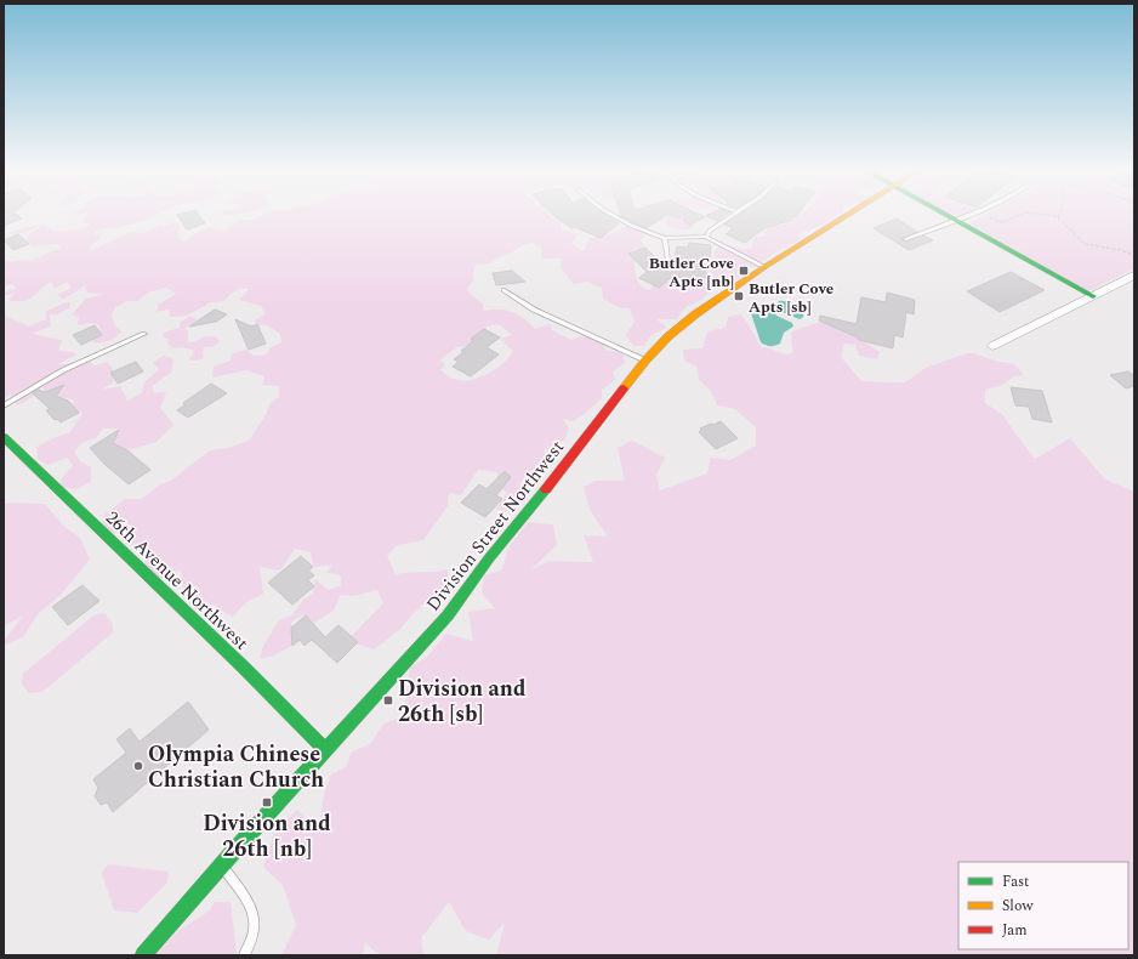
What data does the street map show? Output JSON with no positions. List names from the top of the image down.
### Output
{
  "streets": {
    "street": ["Division Street Northwest", "26th Avenue Northwest"]
  },
  "crossings": [
    ["Division Street Northwest", "26th Avenue Northwest"]
  ],
  "places": {
    "transit": [
      "Butler Cove Apts [nb]",
      "Butler Cove Apts [sb]",
      "Division and 26th [sb]",
      "Division and 26th [nb]"
    ],
    "other": ["Olympia Chinese Christian Church"]
  },
  "legend": ["Fast", "Slow", "Jam"]
}
